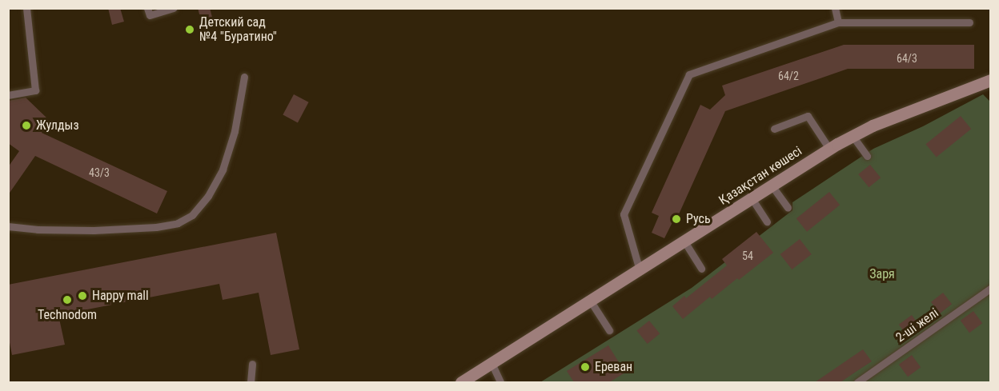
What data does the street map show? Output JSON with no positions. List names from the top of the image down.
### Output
{
  "streets": {
    "street": ["Қазақстан көшесі"],
    "lane": ["2-ші желі"]
  },
  "parks": ["Заря"],
  "places": [
    "Детский сад №4 \"Буратино\"",
    "Жулдыз",
    "Русь",
    "Happy mall",
    "Technodom",
    "Ереван"
  ],
  "house_numbers": [
    "64/3",
    "64/2",
    "43/3",
    "54"
  ]
}
